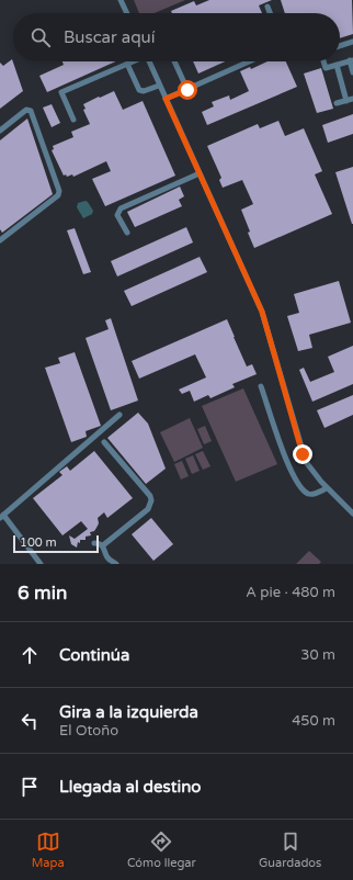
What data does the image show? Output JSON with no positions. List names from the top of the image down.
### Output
{
  "scale_bar": "100 m",
  "page": {
    "search": "Buscar aquí",
    "scale": "100 m",
    "heading": ["6 min", "A pie · 480 m"],
    "list": [
      ["Continúa", "30 m"],
      ["Gira a la izquierda", "El Otoño", "450 m"],
      "Llegada al destino"
    ],
    "nav": ["Mapa", "Cómo llegar", "Guardados"]
  }
}
